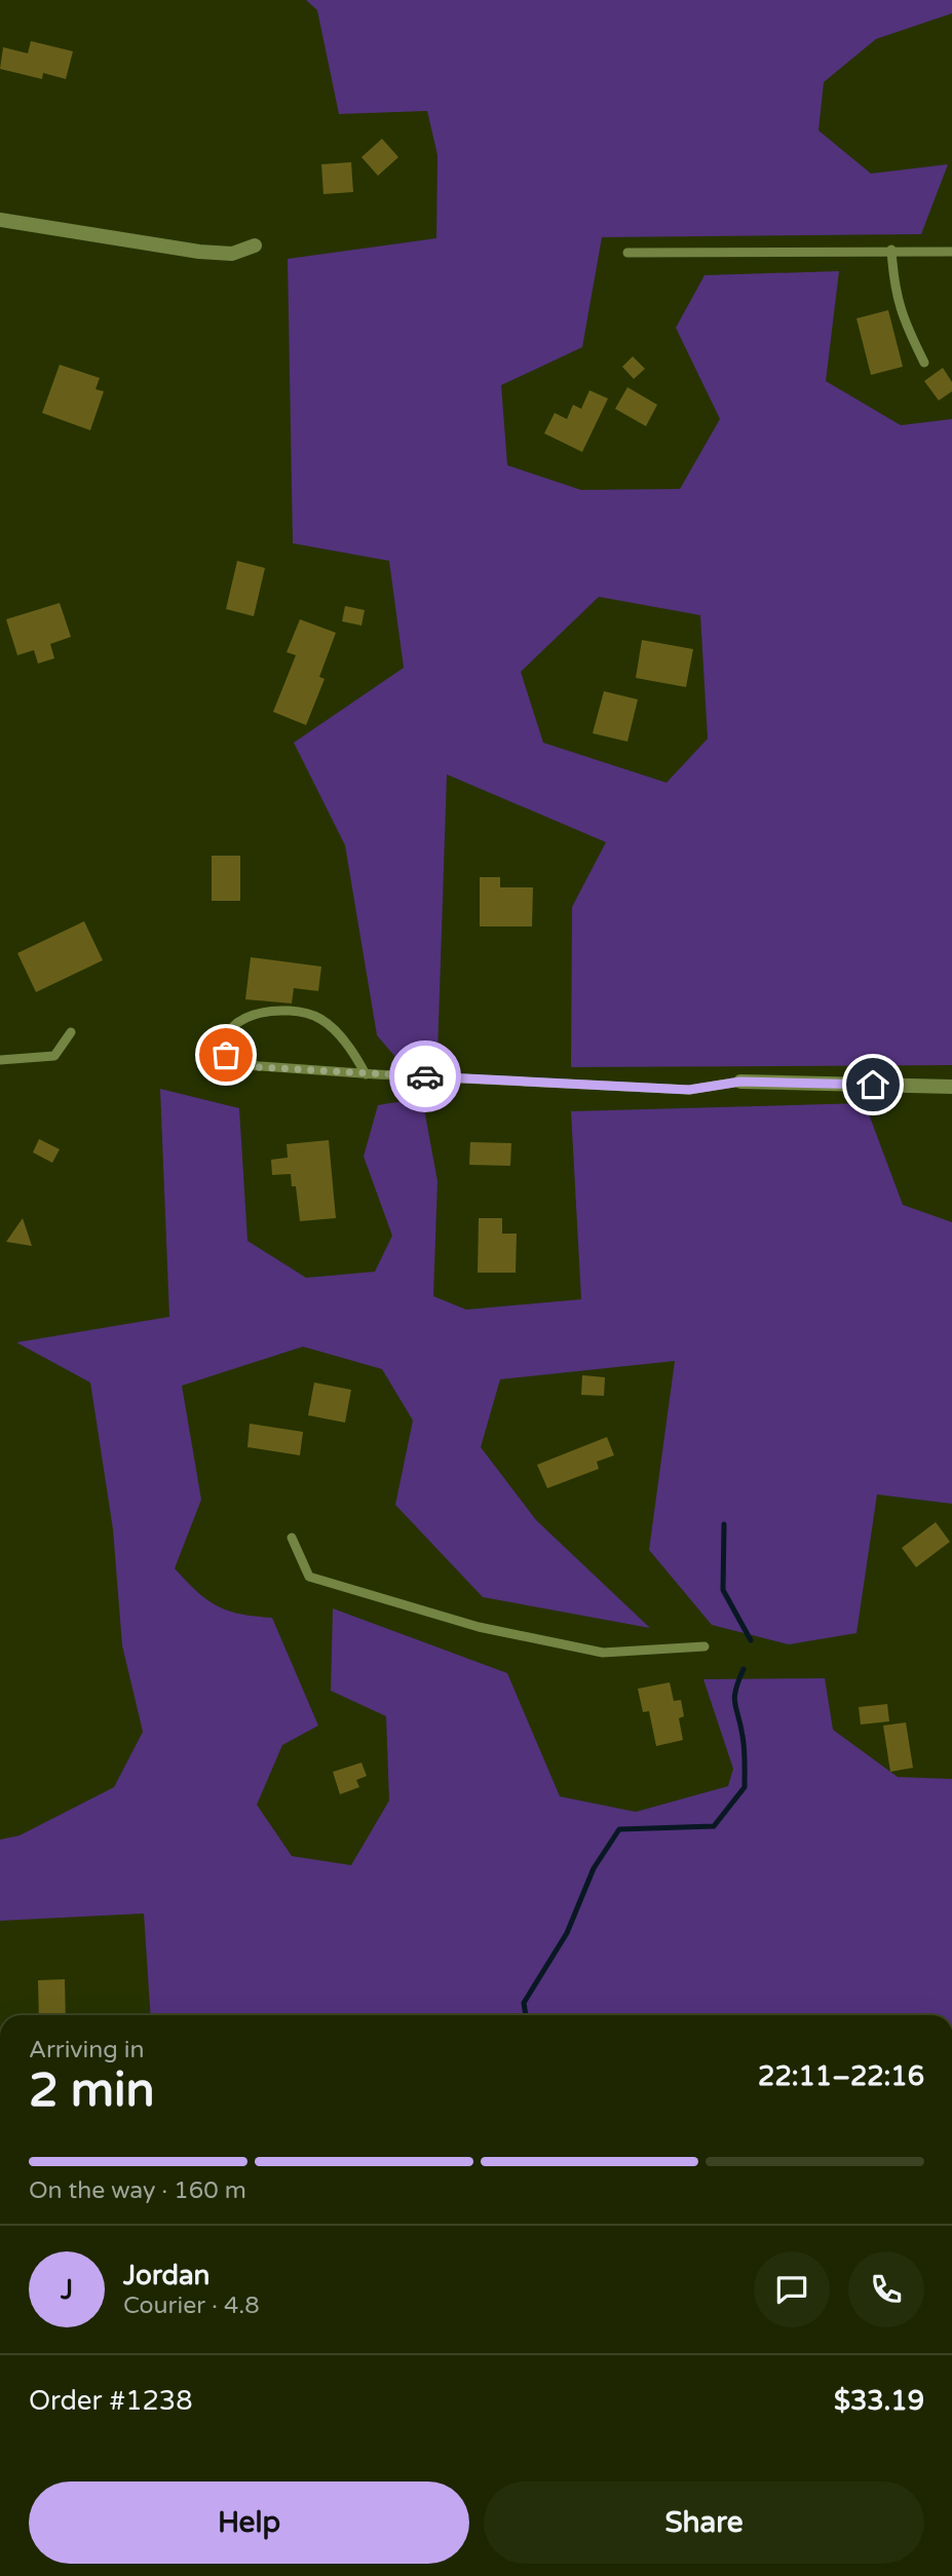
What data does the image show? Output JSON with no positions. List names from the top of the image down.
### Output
{
  "page": {
    "heading": ["2 min", "Arriving in", "22:11–22:16"],
    "panel": [
      "Jordan",
      "Courier · 4.8",
      "Order #1238",
      "$33.19"
    ],
    "bar": "On the way · 160 m",
    "round": "J",
    "buttons": ["Help", "Share"]
  }
}
